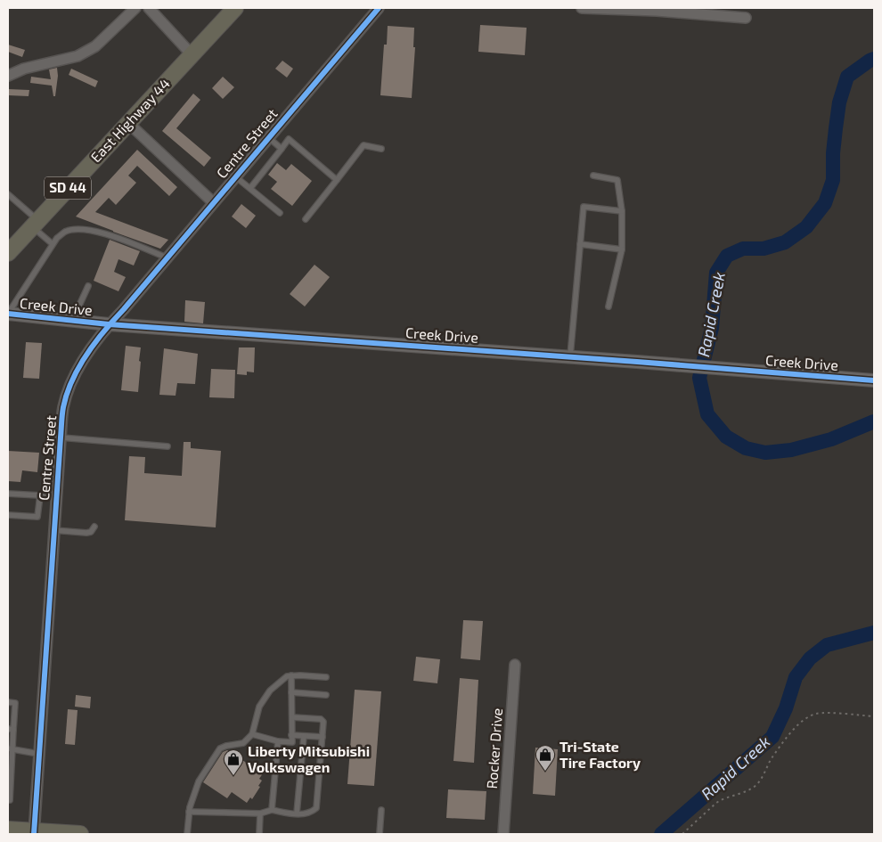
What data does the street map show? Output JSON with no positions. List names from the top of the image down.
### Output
{
  "streets": {
    "main road": ["East Highway 44", "SD 44"],
    "street": ["Centre Street", "Creek Drive", "Rocker Drive"]
  },
  "crossings": [
    ["Centre Street", "Creek Drive"]
  ],
  "water": ["Rapid Creek"],
  "places": {
    "shop": ["Tri-State Tire Factory", "Liberty Mitsubishi Volkswagen"]
  }
}
